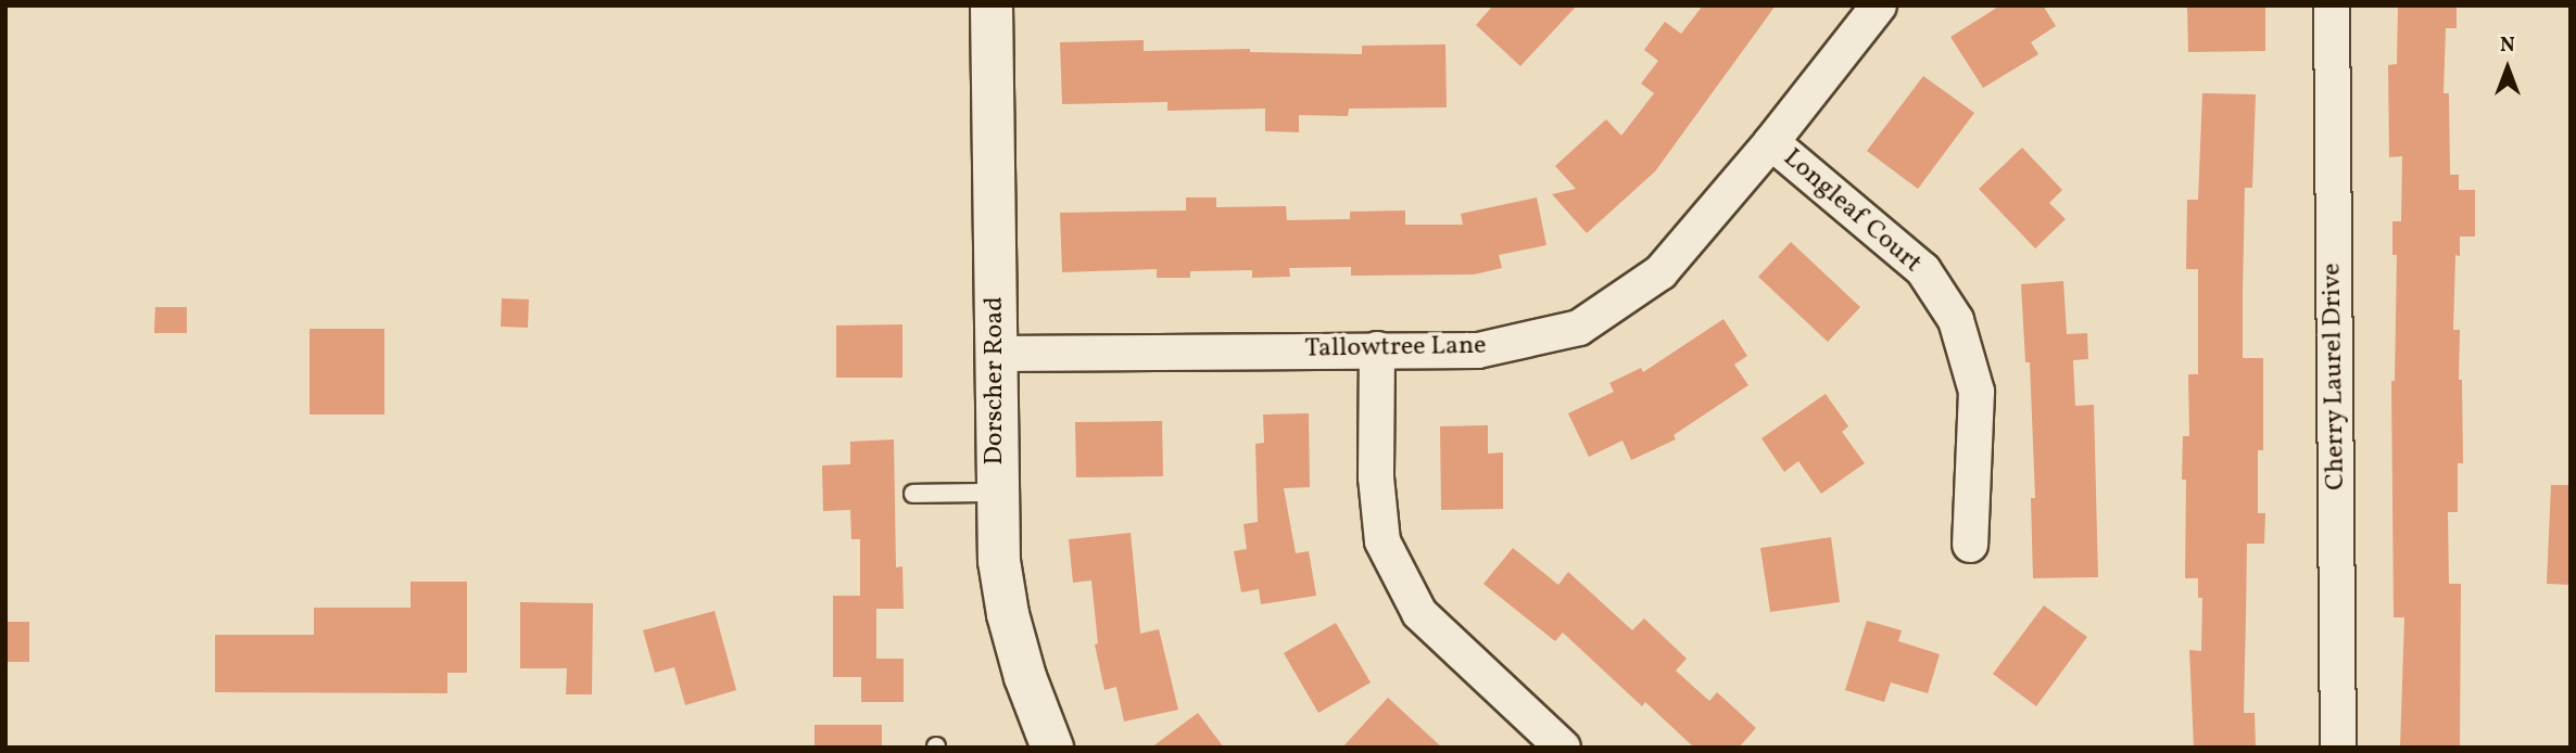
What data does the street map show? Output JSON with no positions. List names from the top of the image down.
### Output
{
  "streets": {
    "street": [
      "Longleaf Court",
      "Tallowtree Lane",
      "Cherry Laurel Drive",
      "Dorscher Road"
    ]
  },
  "crossings": [
    ["Longleaf Court", "Tallowtree Lane"],
    ["Tallowtree Lane", "Dorscher Road"]
  ],
  "north": "top"
}
